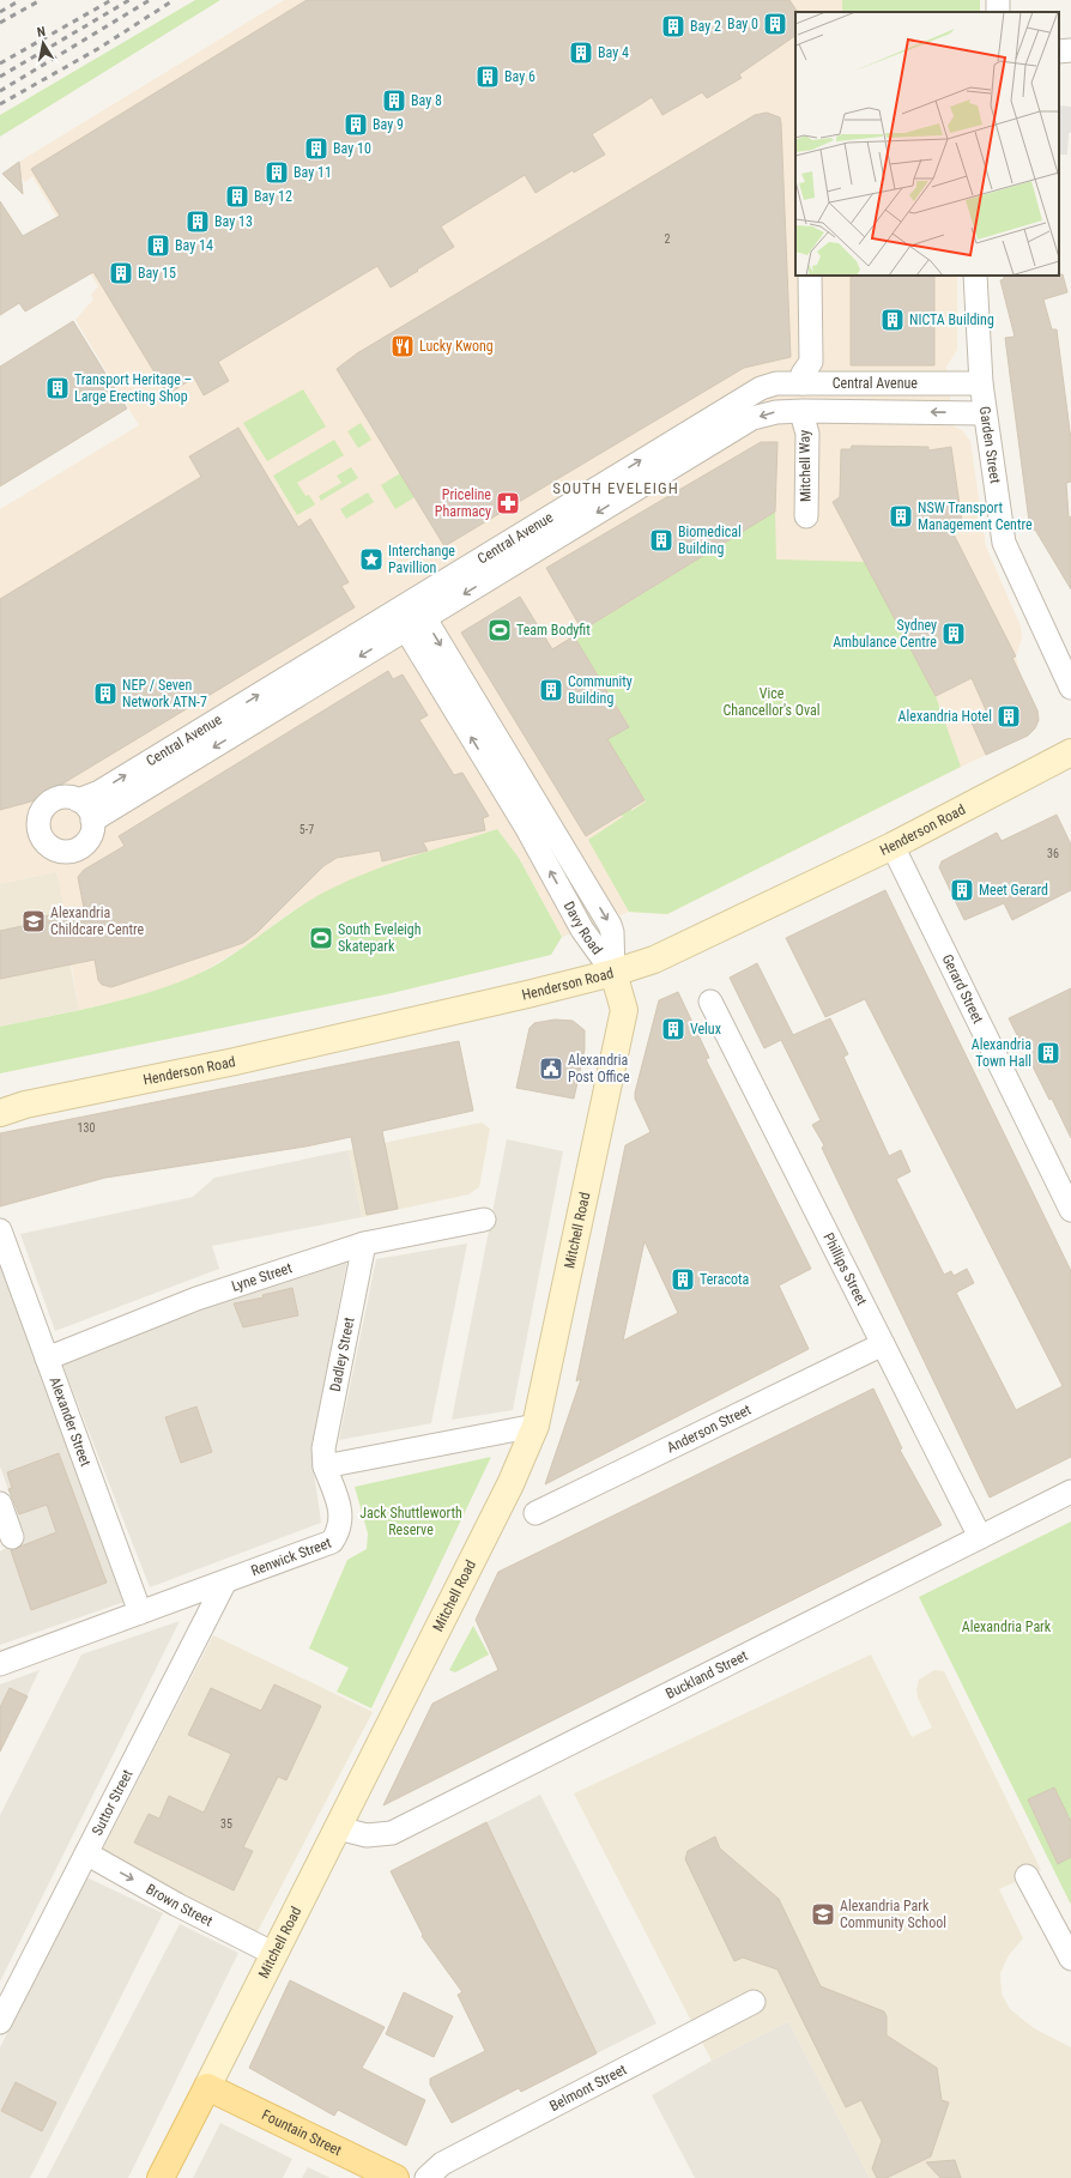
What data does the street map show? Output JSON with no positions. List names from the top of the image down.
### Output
{
  "streets": {
    "main road": ["Henderson Road", "Mitchell Road", "Fountain Street"],
    "street": [
      "Central Avenue",
      "Garden Street",
      "Mitchell Way",
      "Davy Road",
      "Gerard Street",
      "Phillips Street",
      "Lyne Street",
      "Dadley Street",
      "Alexander Street",
      "Anderson Street",
      "Renwick Street",
      "Buckland Street",
      "Suttor Street",
      "Brown Street",
      "Belmont Street"
    ]
  },
  "crossings": [
    ["Central Avenue", "Garden Street"],
    ["Central Avenue", "Davy Road"],
    ["Henderson Road", "Davy Road"],
    ["Henderson Road", "Gerard Street"],
    ["Henderson Road", "Mitchell Road"],
    ["Davy Road", "Mitchell Road"],
    ["Mitchell Road", "Buckland Street"],
    ["Mitchell Road", "Brown Street"],
    ["Mitchell Road", "Fountain Street"],
    ["Phillips Street", "Anderson Street"],
    ["Phillips Street", "Buckland Street"],
    ["Lyne Street", "Dadley Street"],
    ["Lyne Street", "Alexander Street"],
    ["Dadley Street", "Renwick Street"],
    ["Alexander Street", "Renwick Street"],
    ["Renwick Street", "Suttor Street"],
    ["Suttor Street", "Brown Street"]
  ],
  "one_way": ["Brown Street"],
  "districts": ["SOUTH EVELEIGH"],
  "parks": ["Vice Chancellor's Oval", "Jack Shuttleworth Reserve", "Alexandria Park"],
  "places": {
    "building": [
      "Bay 0",
      "Bay 2",
      "Bay 4",
      "Bay 6",
      "Bay 8",
      "Bay 9",
      "Bay 10",
      "Bay 11",
      "Bay 12",
      "Bay 13",
      "Bay 14",
      "Bay 15",
      "NICTA Building",
      "Transport Heritage – Large Erecting Shop",
      "NSW Transport Management Centre",
      "Biomedical Building",
      "Sydney Ambulance Centre",
      "Community Building",
      "NEP / Seven Network ATN-7",
      "Alexandria Hotel",
      "Meet Gerard",
      "Velux",
      "Alexandria Town Hall",
      "Teracota"
    ],
    "restaurant": ["Lucky Kwong"],
    "pharmacy": ["Priceline Pharmacy"],
    "place": ["Interchange Pavillion"],
    "sports": ["Team Bodyfit", "South Eveleigh Skatepark"],
    "school or university": ["Alexandria Childcare Centre", "Alexandria Park Community School"],
    "public building": ["Alexandria Post Office"]
  },
  "house_numbers": [
    "2",
    "5-7",
    "36",
    "130",
    "35"
  ],
  "north": "top"
}
